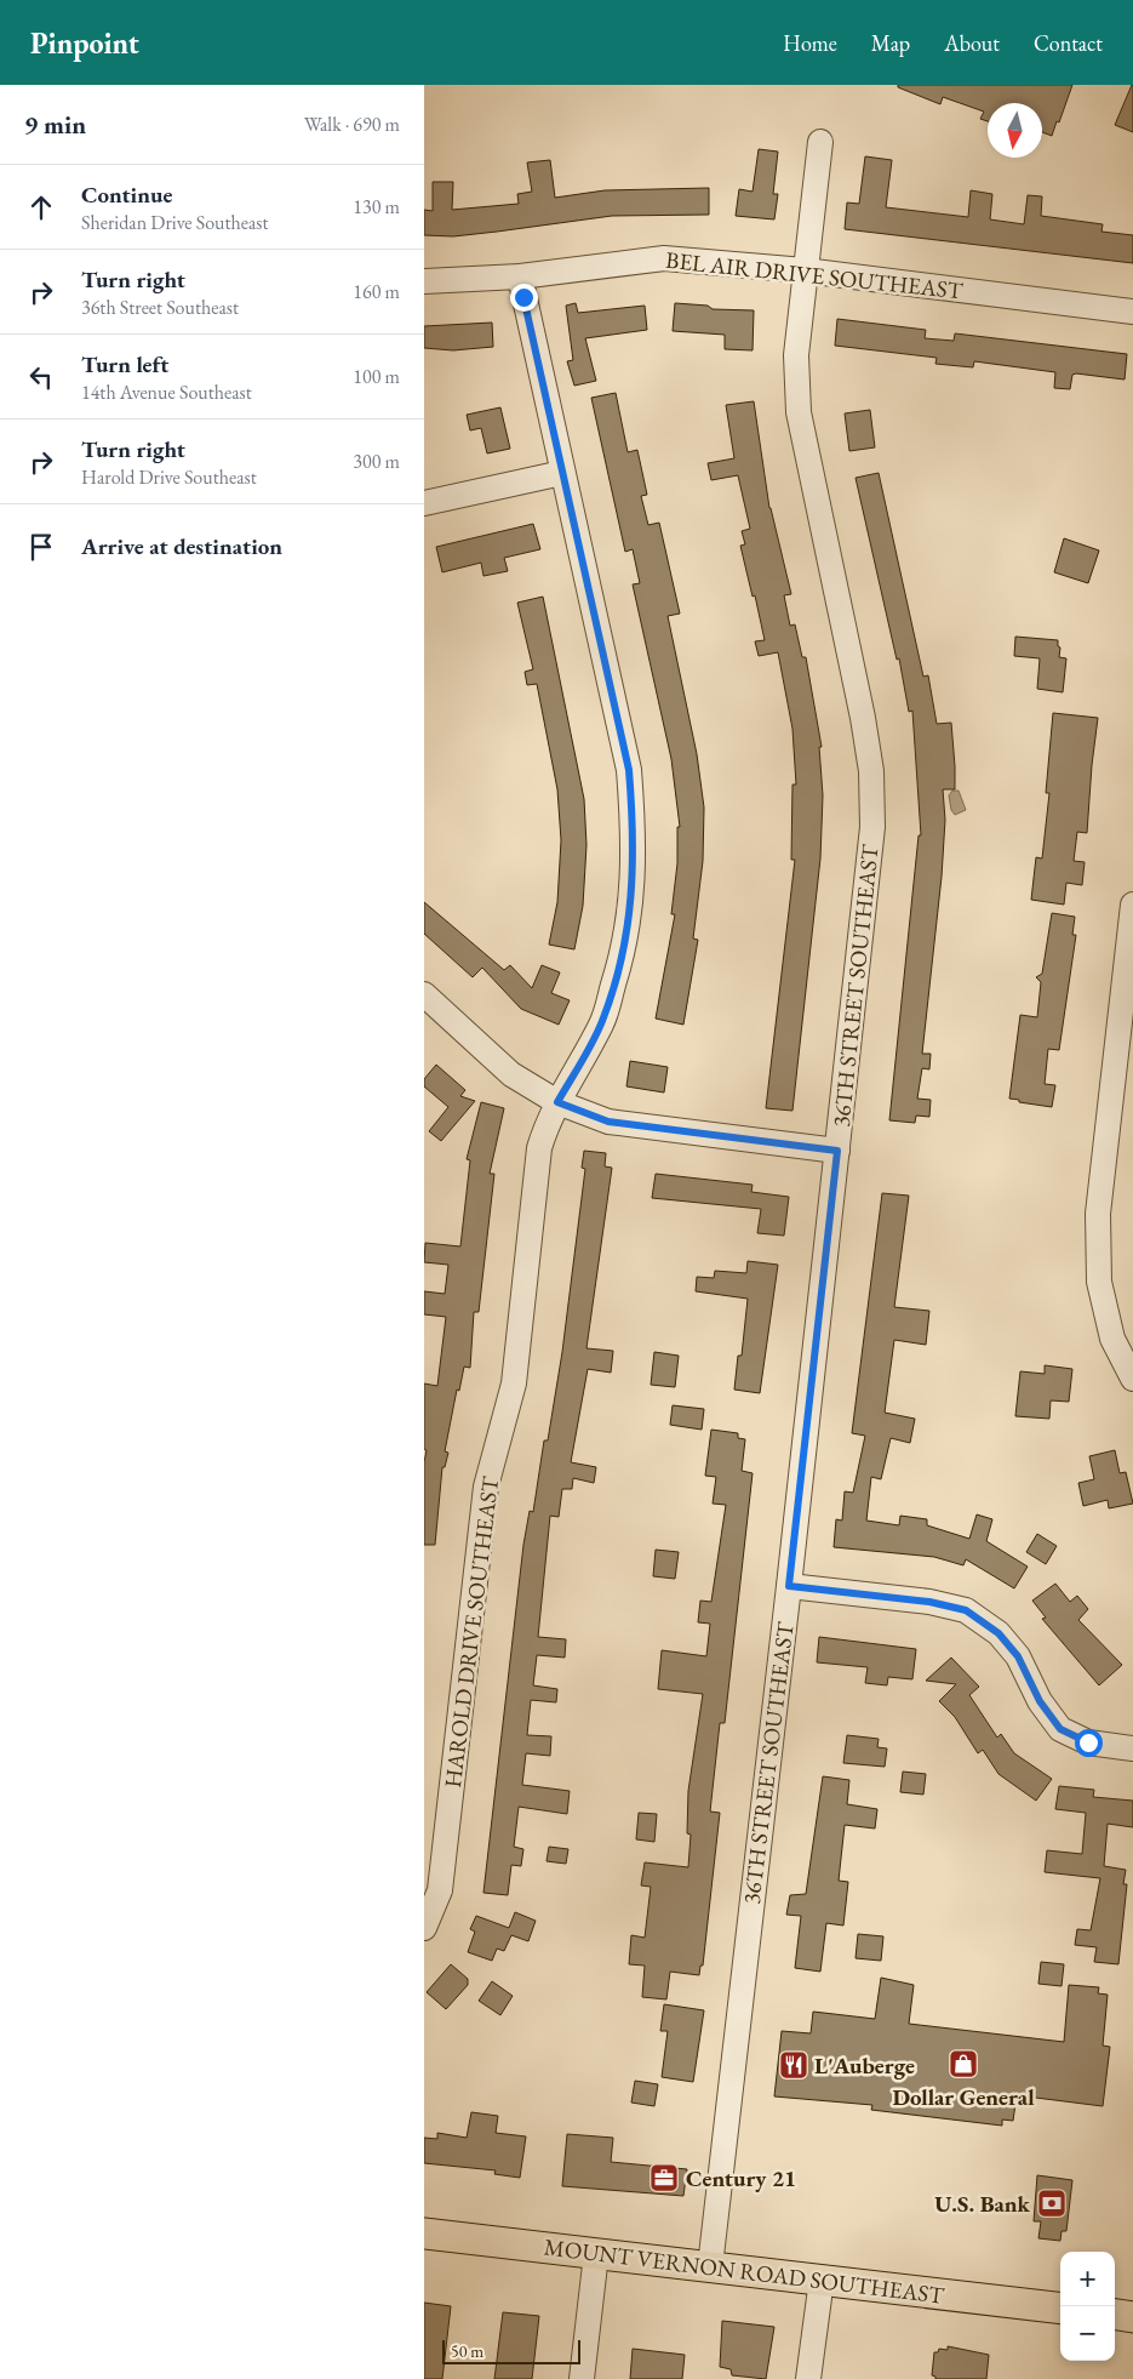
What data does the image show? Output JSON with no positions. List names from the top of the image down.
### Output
{
  "streets": {
    "main road": ["MOUNT VERNON ROAD SOUTHEAST"],
    "street": ["BEL AIR DRIVE SOUTHEAST", "36TH STREET SOUTHEAST", "HAROLD DRIVE SOUTHEAST"]
  },
  "crossings": [
    ["BEL AIR DRIVE SOUTHEAST", "36TH STREET SOUTHEAST"],
    ["BEL AIR DRIVE SOUTHEAST", "HAROLD DRIVE SOUTHEAST"],
    ["36TH STREET SOUTHEAST", "MOUNT VERNON ROAD SOUTHEAST"]
  ],
  "places": {
    "shop": ["Dollar General"],
    "restaurant": ["L'Auberge"],
    "office": ["Century 21"],
    "bank": ["U.S. Bank"]
  },
  "scale_bar": "50 m",
  "north": "bottom",
  "page": {
    "header": "Pinpoint",
    "nav": [
      "Home",
      "Map",
      "About",
      "Contact"
    ],
    "heading": ["9 min", "Walk · 690 m"],
    "list": [
      ["Continue", "Sheridan Drive Southeast", "130 m"],
      ["Turn right", "36th Street Southeast", "160 m"],
      ["Turn left", "14th Avenue Southeast", "100 m"],
      ["Turn right", "Harold Drive Southeast", "300 m"],
      "Arrive at destination"
    ],
    "map_buttons": ["+", "−"],
    "scale": "50 m"
  }
}
